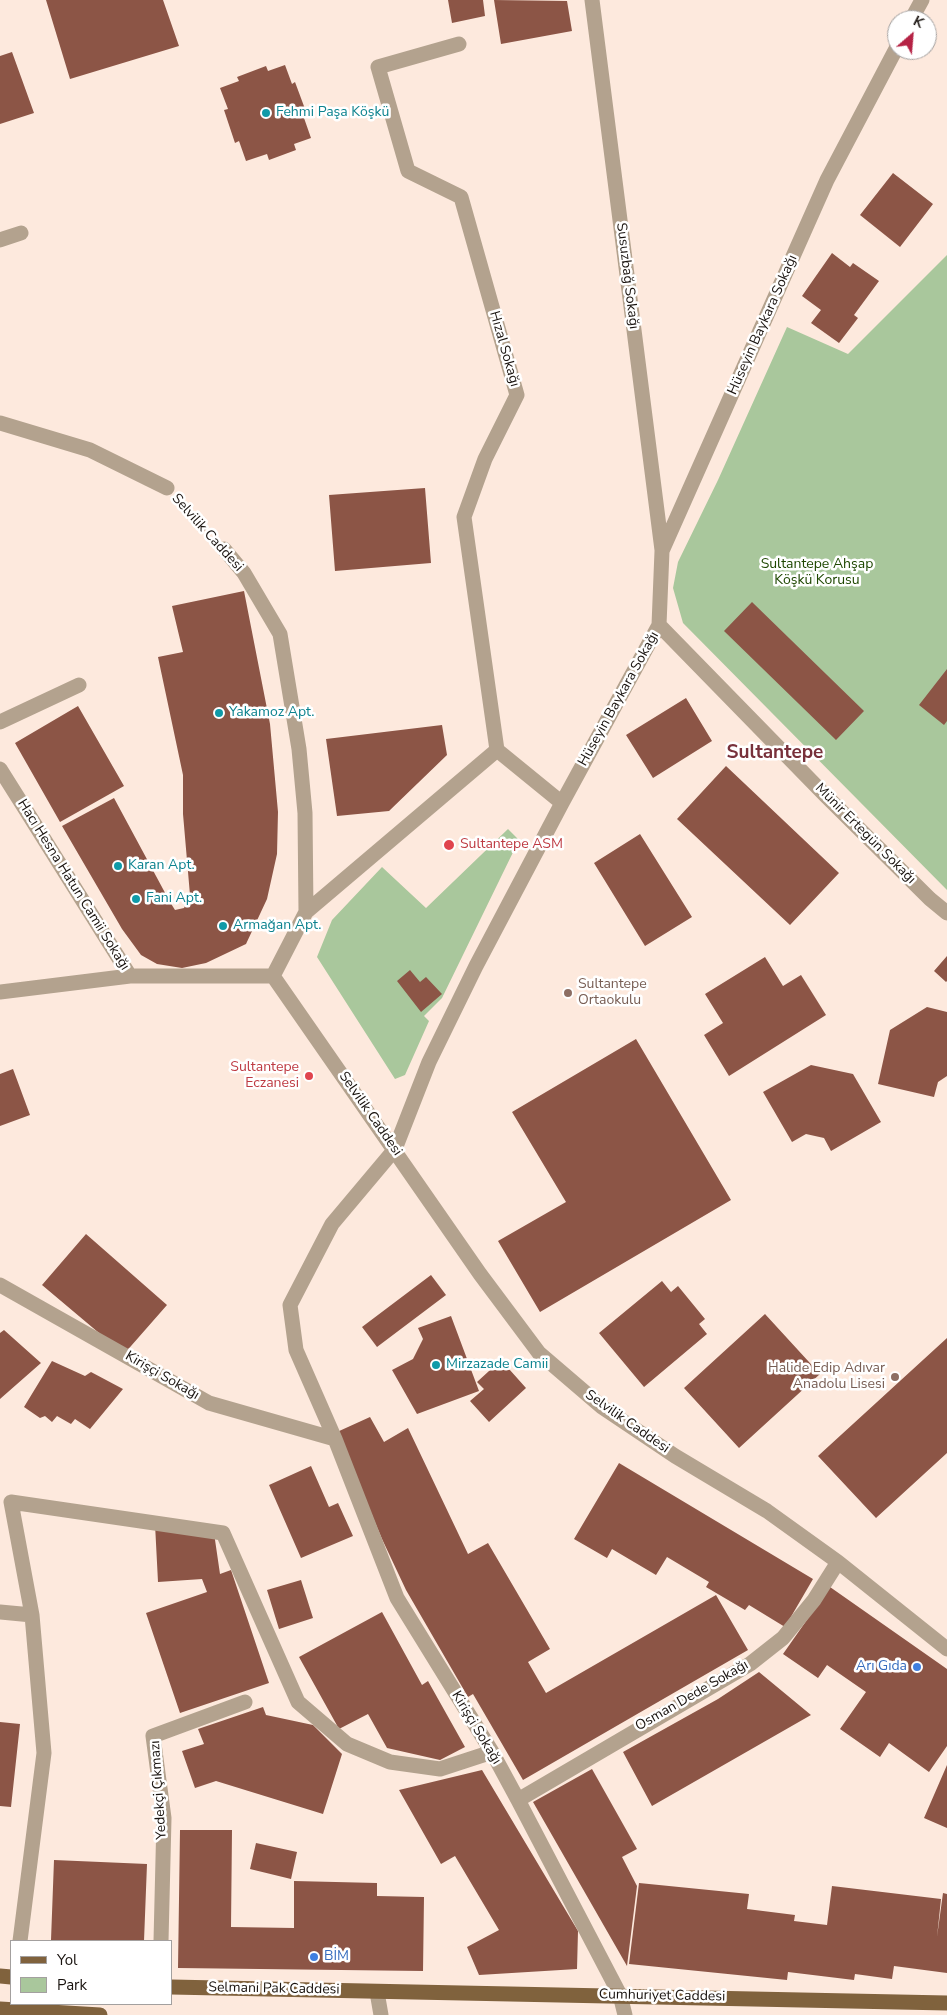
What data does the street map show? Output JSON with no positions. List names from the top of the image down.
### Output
{
  "streets": {
    "main road": ["Selmani Pak Caddesi", "Cumhuriyet Caddesi"],
    "street": [
      "Susuzbağ Sokağı",
      "Hüseyin Baykara Sokağı",
      "Hızal Sokağı",
      "Selvilik Caddesi",
      "Münir Ertegün Sokağı",
      "Hacı Hesna Hatun Camii Sokağı",
      "Kirişçi Sokağı",
      "Osman Dede Sokağı",
      "Yedekçi Çıkmazı"
    ]
  },
  "crossings": [
    ["Susuzbağ Sokağı", "Hüseyin Baykara Sokağı"],
    ["Hüseyin Baykara Sokağı", "Selvilik Caddesi"],
    ["Hüseyin Baykara Sokağı", "Münir Ertegün Sokağı"],
    ["Hüseyin Baykara Sokağı", "Kirişçi Sokağı"],
    ["Selvilik Caddesi", "Kirişçi Sokağı"],
    ["Selvilik Caddesi", "Osman Dede Sokağı"],
    ["Kirişçi Sokağı", "Osman Dede Sokağı"],
    ["Kirişçi Sokağı", "Cumhuriyet Caddesi"],
    ["Selmani Pak Caddesi", "Cumhuriyet Caddesi"]
  ],
  "districts": ["Sultantepe"],
  "parks": ["Sultantepe Ahşap Köşkü Korusu"],
  "places": [
    "Fehmi Paşa Köşkü",
    "Yakamoz Apt.",
    "Sultantepe ASM",
    "Karan Apt.",
    "Fani Apt.",
    "Armağan Apt.",
    "Sultantepe Ortaokulu",
    "Sultantepe Eczanesi",
    "Mirzazade Camii",
    "Halide Edip Adıvar Anadolu Lisesi",
    "Arı Gıda",
    "BİM"
  ],
  "legend": ["Yol", "Park"],
  "north": "top right"
}
